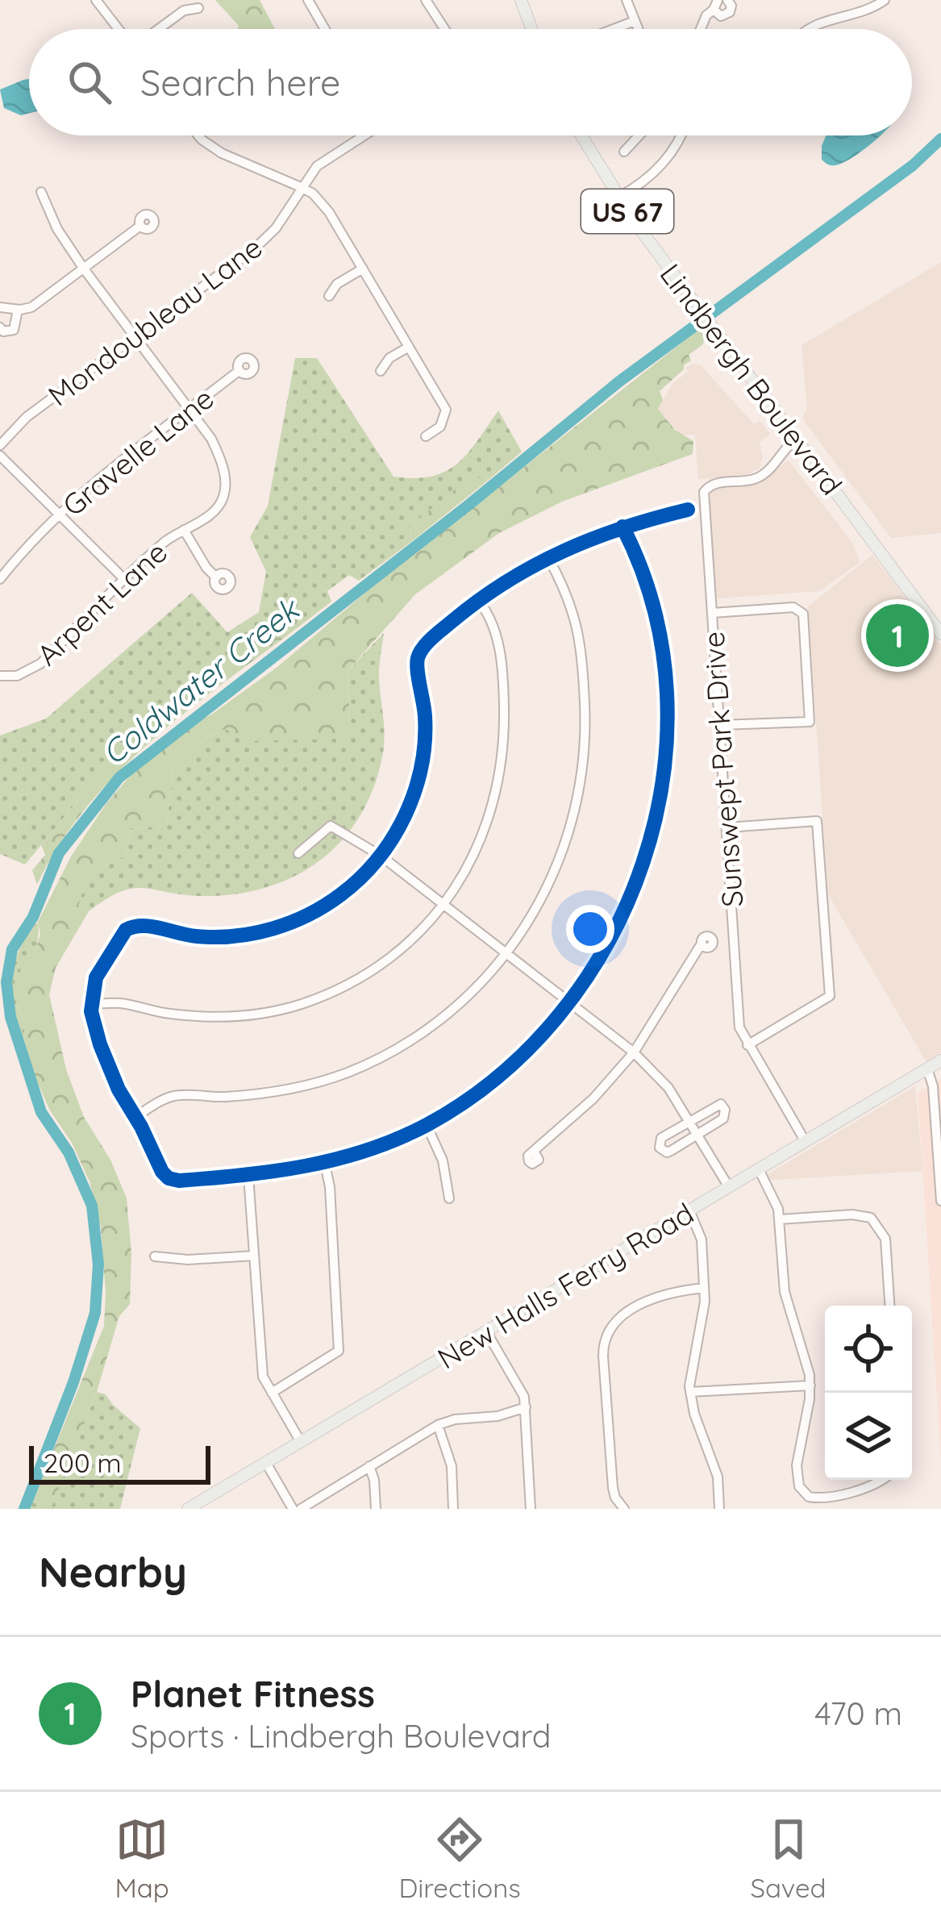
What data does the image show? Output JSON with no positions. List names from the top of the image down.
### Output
{
  "streets": {
    "main road": ["US 67", "Lindbergh Boulevard", "New Halls Ferry Road"],
    "street": [
      "Mondoubleau Lane",
      "Gravelle Lane",
      "Arpent Lane",
      "Sunswept Park Drive"
    ]
  },
  "crossings": [
    ["Mondoubleau Lane", "Arpent Lane"],
    ["Lindbergh Boulevard", "Sunswept Park Drive"],
    ["Gravelle Lane", "Arpent Lane"],
    ["Sunswept Park Drive", "New Halls Ferry Road"]
  ],
  "water": ["Coldwater Creek"],
  "scale_bar": "200 m",
  "page": {
    "search": "Search here",
    "pins": "1",
    "scale": "200 m",
    "heading": "Nearby",
    "list": [
      {
        "mark": "1",
        "name": "Planet Fitness",
        "note": "Sports · Lindbergh Boulevard",
        "value": "470 m"
      }
    ],
    "nav": ["Map", "Directions", "Saved"]
  }
}
